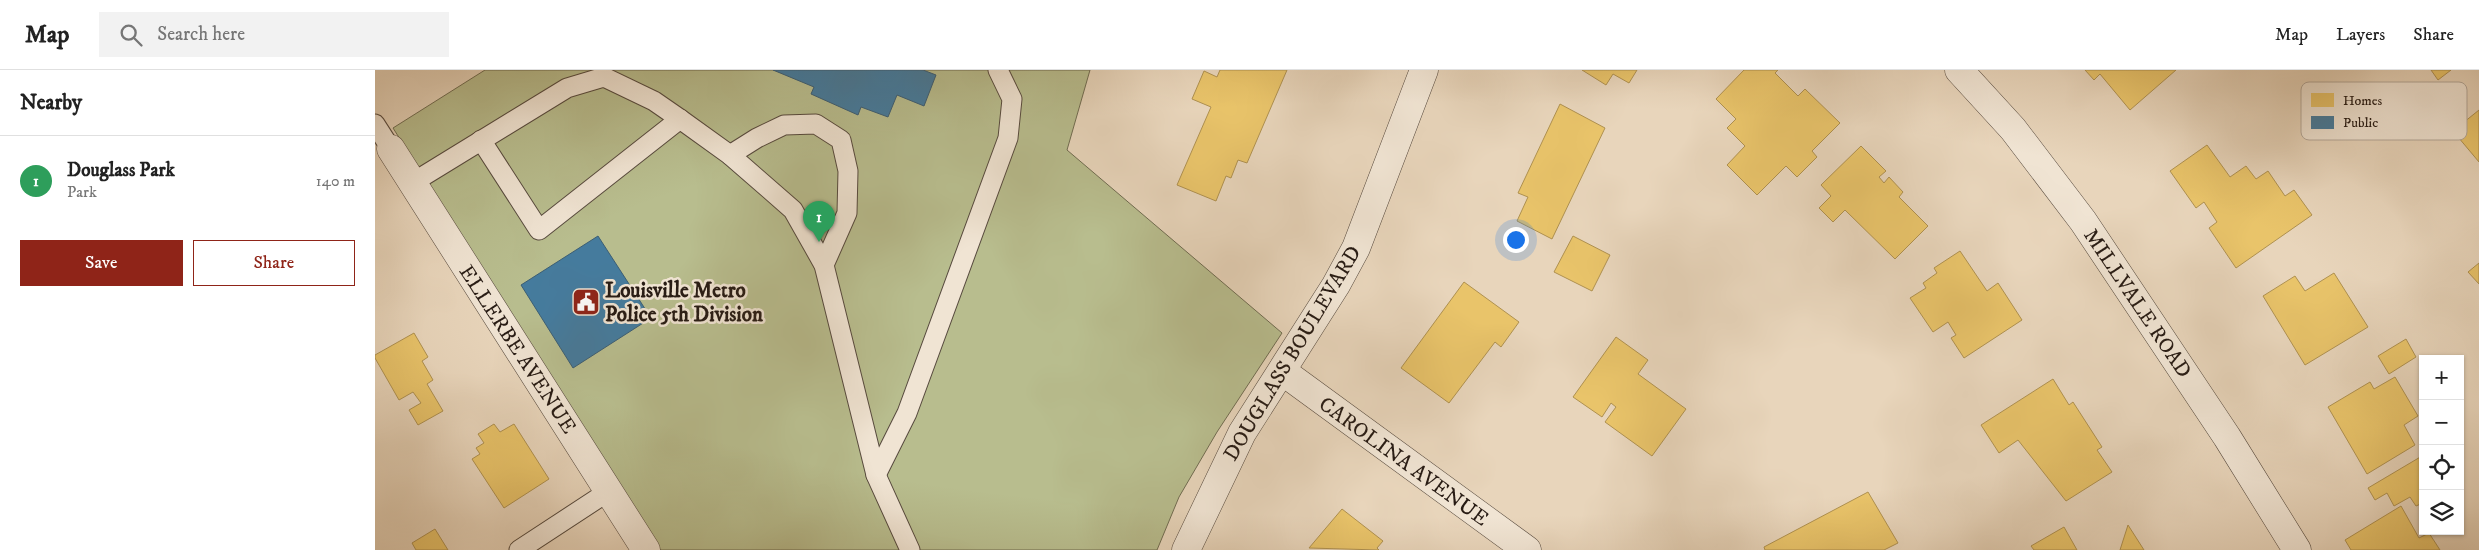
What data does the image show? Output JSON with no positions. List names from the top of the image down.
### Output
{
  "streets": {
    "street": [
      "MILLVALE ROAD",
      "ELLERBE AVENUE",
      "DOUGLASS BOULEVARD",
      "CAROLINA AVENUE"
    ]
  },
  "crossings": [
    ["DOUGLASS BOULEVARD", "CAROLINA AVENUE"]
  ],
  "places": {
    "public building": ["Louisville Metro Police 5th Division"]
  },
  "legend": ["Homes", "Public"],
  "page": {
    "header": "Map",
    "search": "Search here",
    "nav": ["Map", "Layers", "Share"],
    "heading": "Nearby",
    "list": [
      {
        "mark": "1",
        "name": "Douglass Park",
        "note": "Park",
        "value": "140 m"
      }
    ],
    "pins": "1",
    "buttons": ["Save", "Share"],
    "map_buttons": ["+", "−"]
  }
}
